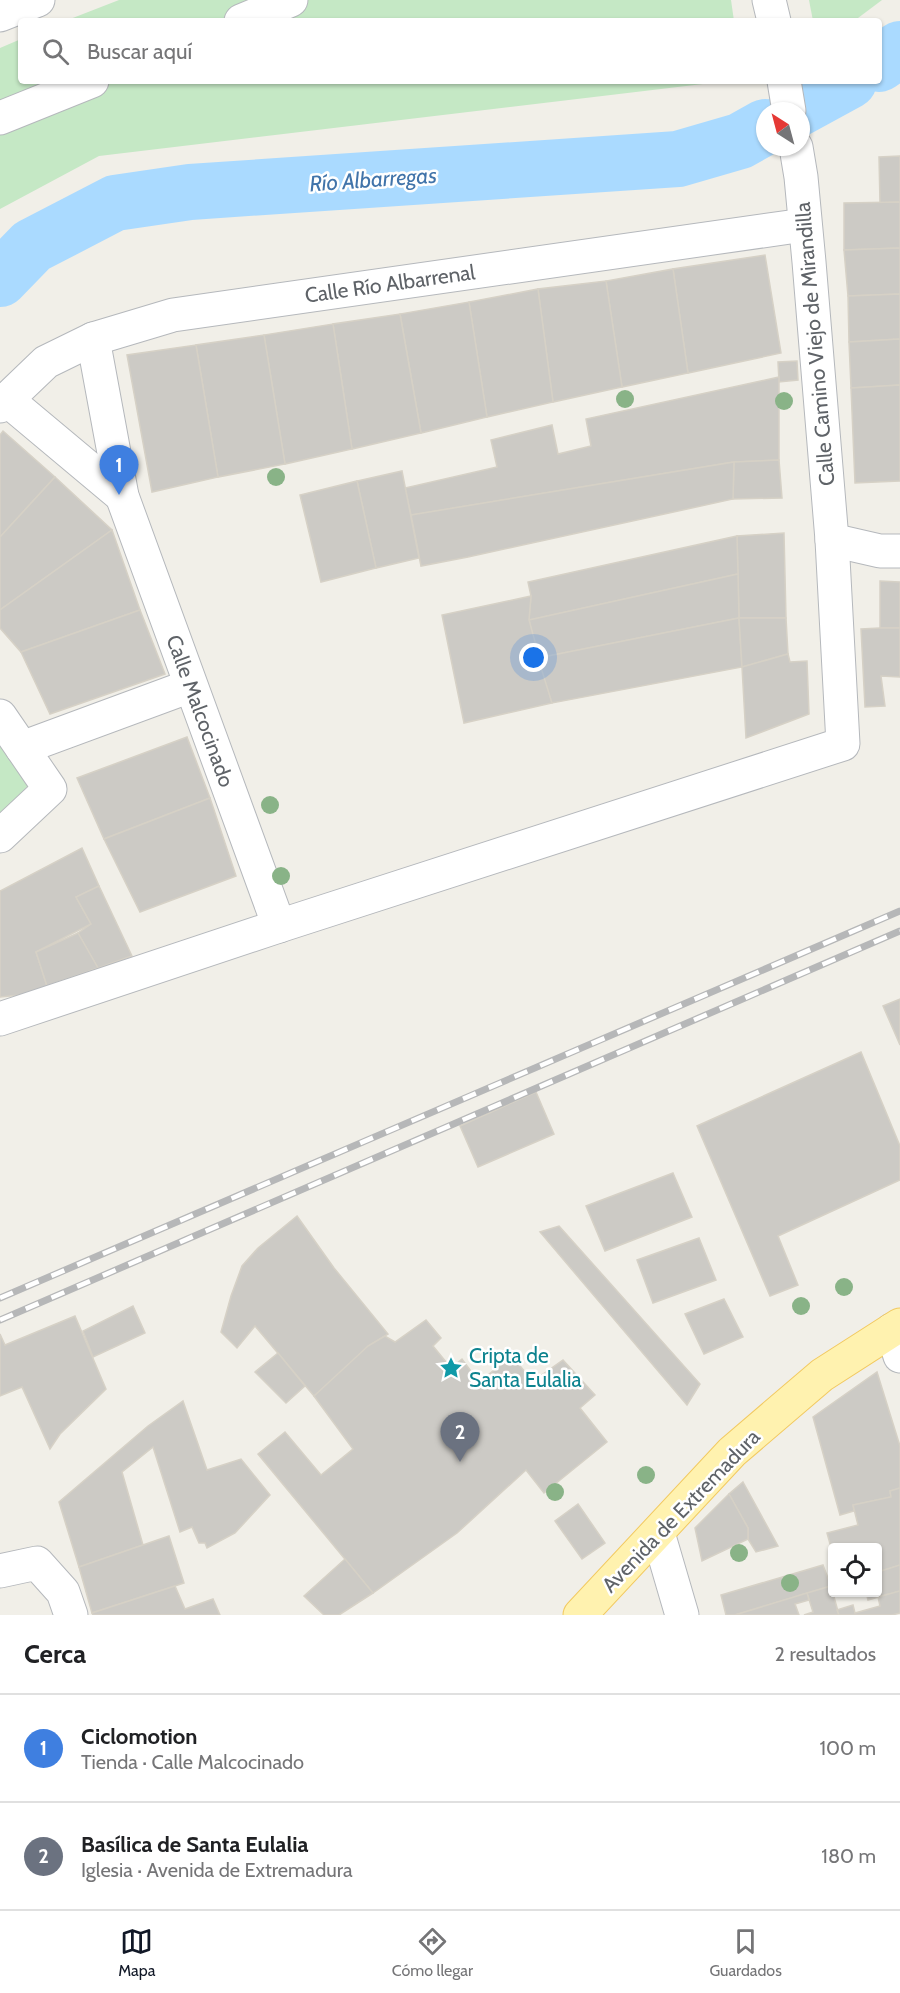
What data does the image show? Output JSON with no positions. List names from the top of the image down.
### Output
{
  "streets": {
    "main road": ["Avenida de Extremadura"],
    "street": ["Calle Río Albarrenal", "Calle Camino Viejo de Mirandilla", "Calle Malcocinado"]
  },
  "crossings": [
    ["Calle Río Albarrenal", "Calle Camino Viejo de Mirandilla"],
    ["Calle Río Albarrenal", "Calle Malcocinado"],
    ["Calle Camino Viejo de Mirandilla", "Calle Malcocinado"]
  ],
  "water": ["Río Albarregas"],
  "places": {
    "place": ["Cripta de Santa Eulalia"]
  },
  "north": "top left",
  "page": {
    "search": "Buscar aquí",
    "pins": ["1", "2"],
    "heading": ["Cerca", "2 resultados"],
    "list": [
      {
        "mark": "1",
        "name": "Ciclomotion",
        "note": "Tienda · Calle Malcocinado",
        "value": "100 m"
      },
      {
        "mark": "2",
        "name": "Basílica de Santa Eulalia",
        "note": "Iglesia · Avenida de Extremadura",
        "value": "180 m"
      }
    ],
    "nav": ["Mapa", "Cómo llegar", "Guardados"]
  }
}
